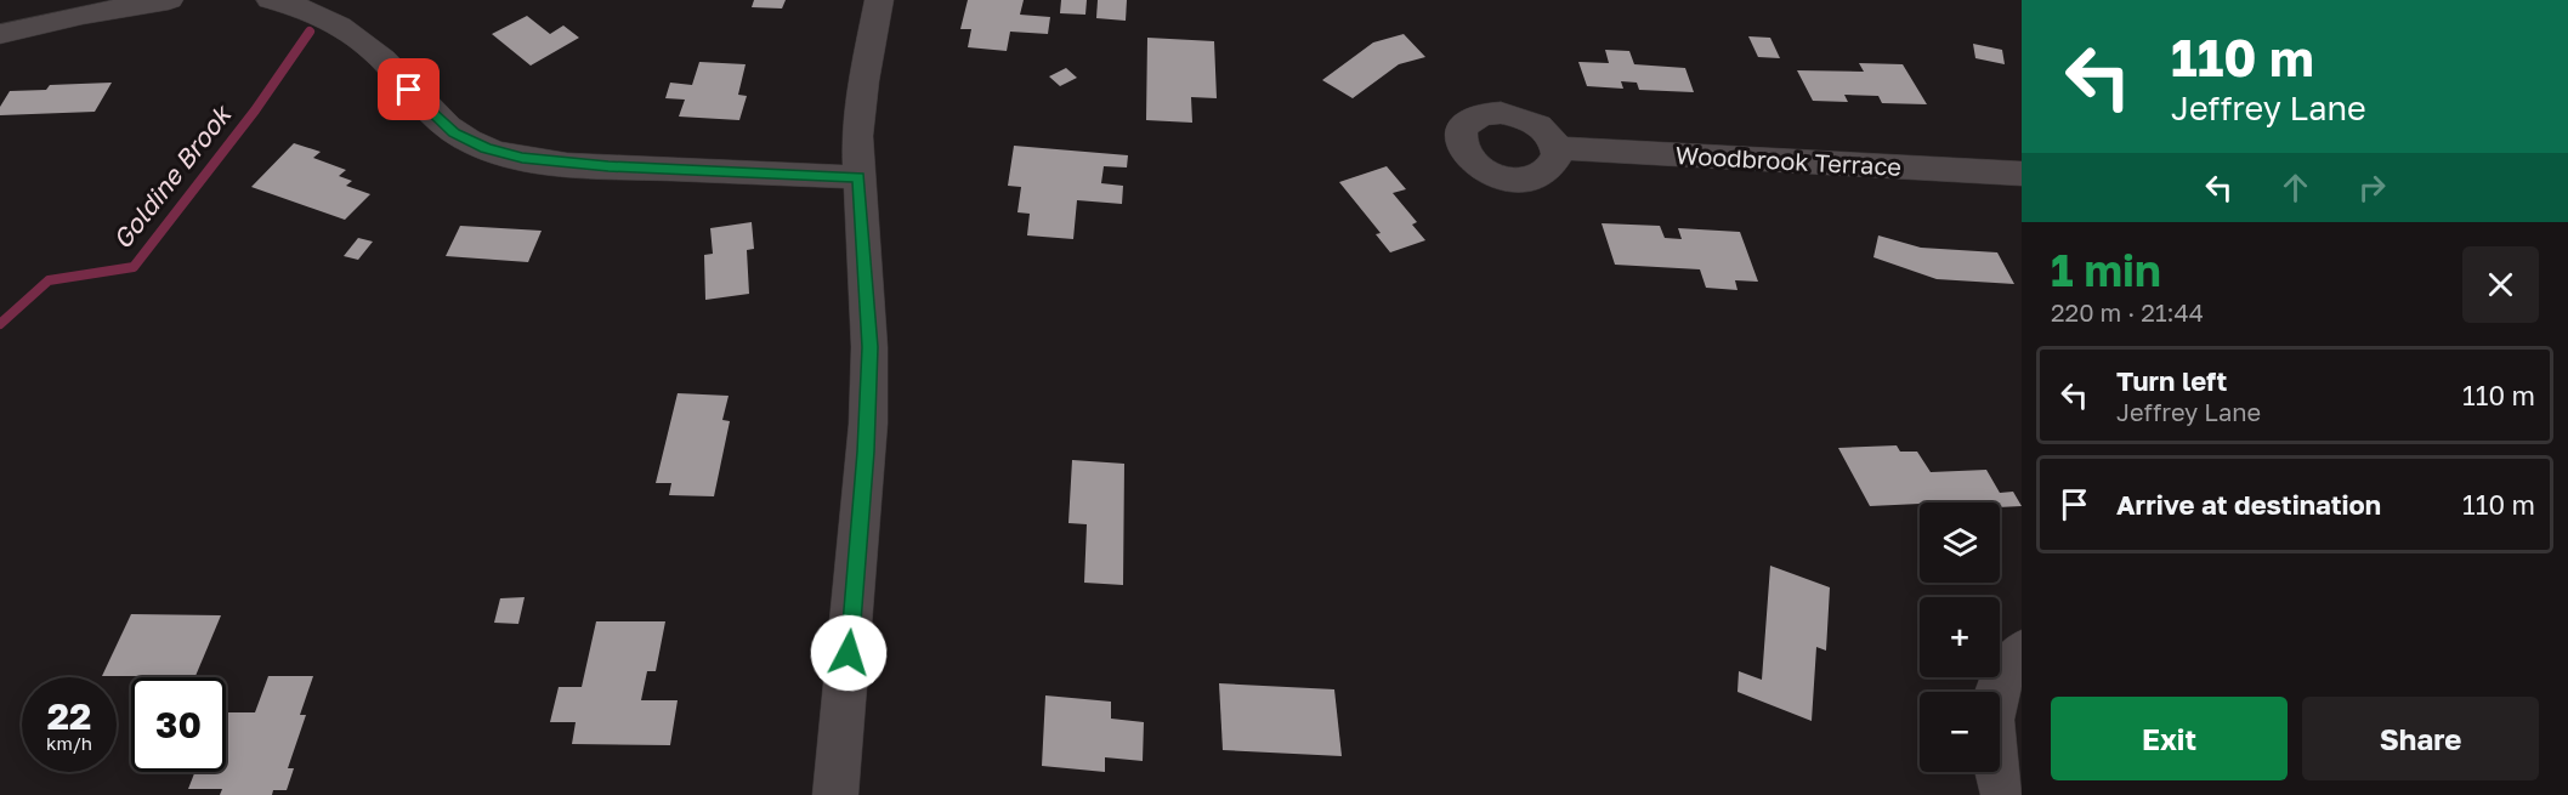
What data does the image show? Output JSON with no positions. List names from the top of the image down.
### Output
{
  "streets": {
    "street": ["Woodbrook Terrace"]
  },
  "water": ["Goldine Brook"],
  "page": {
    "turn": ["110 m", "Jeffrey Lane"],
    "heading": ["1 min", "220 m · 21:44"],
    "list": [
      {
        "name": "Turn left",
        "note": "Jeffrey Lane",
        "value": "110 m"
      },
      {
        "name": "Arrive at destination",
        "value": "110 m"
      }
    ],
    "map_buttons": ["+", "−"],
    "speed": "22 km/h",
    "limit": "30",
    "buttons": ["Exit", "Share"]
  }
}
